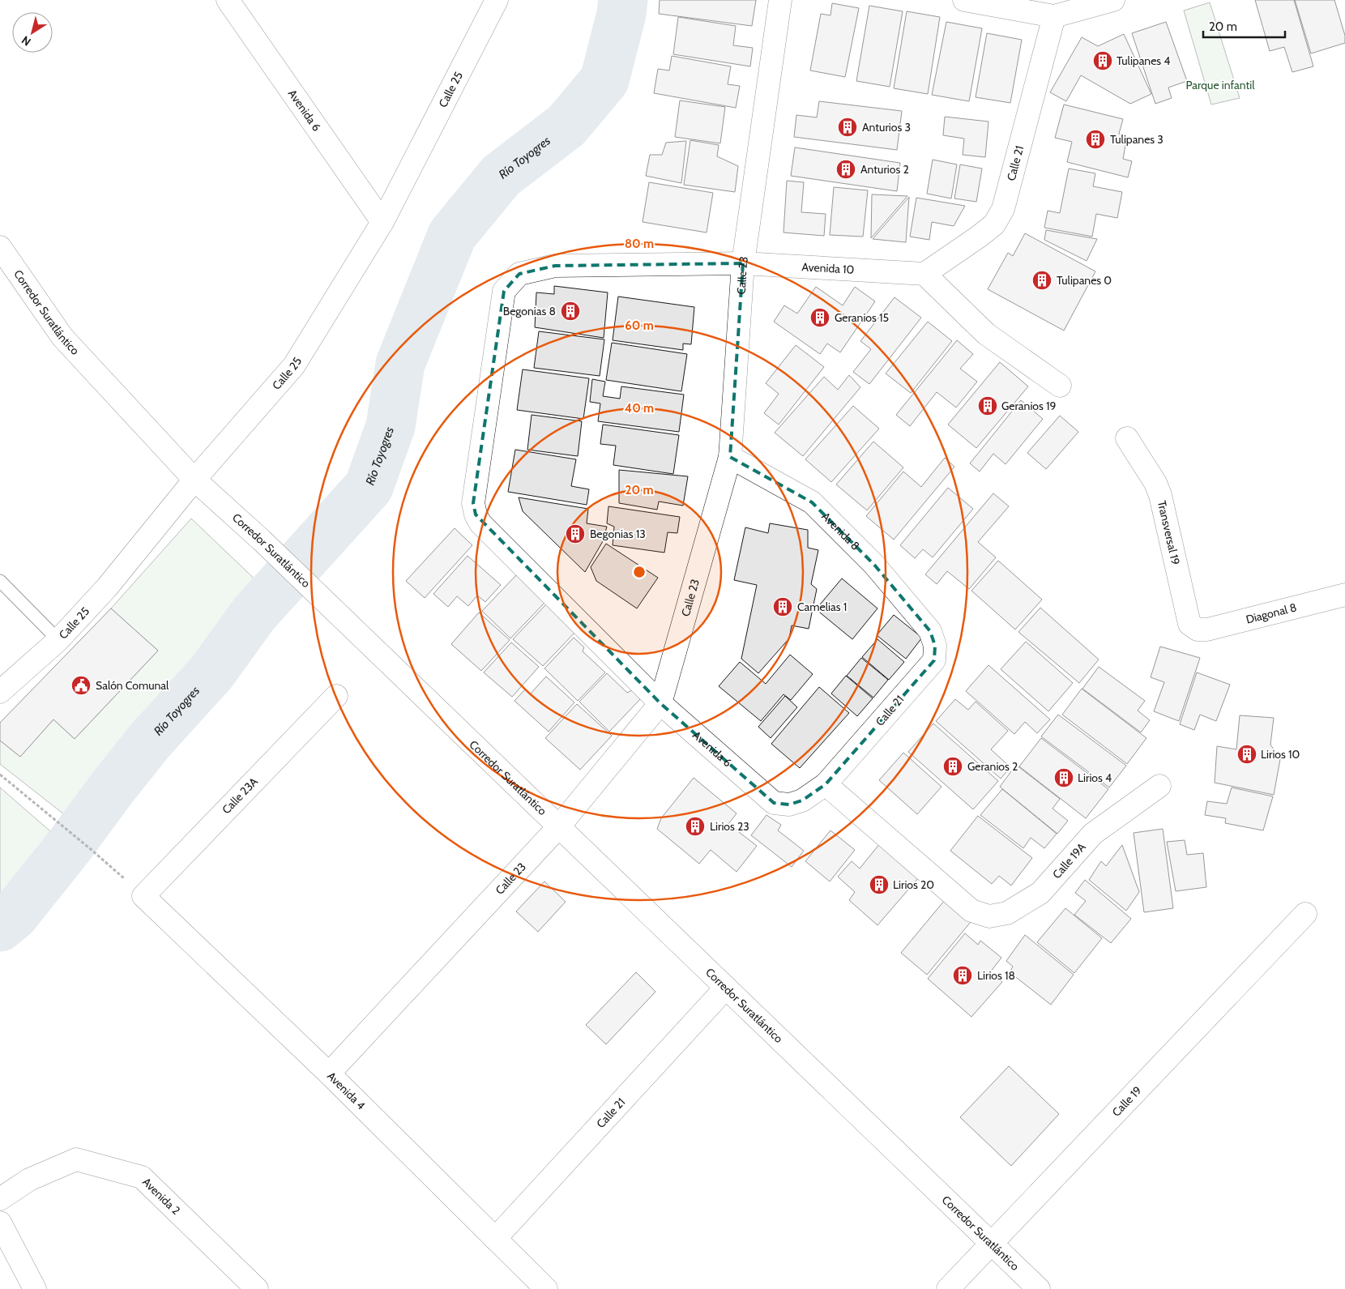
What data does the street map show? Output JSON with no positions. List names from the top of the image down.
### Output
{
  "streets": {
    "street": [
      "Calle 25",
      "Avenida 6",
      "Calle 21",
      "Avenida 10",
      "Calle 23",
      "Corredor Suratlántico",
      "Avenida 8",
      "Transversal 19",
      "Diagonal 8",
      "Calle 23A",
      "Calle 19A",
      "Avenida 4",
      "Calle 19",
      "Avenida 2"
    ]
  },
  "crossings": [
    ["Calle 25", "Avenida 6"],
    ["Calle 25", "Corredor Suratlántico"],
    ["Avenida 6", "Calle 21"],
    ["Avenida 6", "Avenida 10"],
    ["Avenida 6", "Calle 23"],
    ["Avenida 6", "Calle 19A"],
    ["Calle 21", "Avenida 10"],
    ["Calle 21", "Corredor Suratlántico"],
    ["Calle 21", "Avenida 8"],
    ["Calle 21", "Calle 19A"],
    ["Calle 21", "Avenida 4"],
    ["Avenida 10", "Calle 23"],
    ["Calle 23", "Corredor Suratlántico"],
    ["Calle 23", "Avenida 8"],
    ["Calle 23", "Avenida 4"],
    ["Corredor Suratlántico", "Calle 19"],
    ["Transversal 19", "Diagonal 8"],
    ["Calle 23A", "Avenida 4"]
  ],
  "water": ["Río Toyogres"],
  "parks": ["Parque infantil"],
  "places": {
    "building": [
      "Tulipanes 4",
      "Anturios 3",
      "Tulipanes 3",
      "Anturios 2",
      "Tulipanes 0",
      "Begonias 8",
      "Geranios 15",
      "Geranios 19",
      "Begonias 13",
      "Camelias 1",
      "Lirios 10",
      "Geranios 2",
      "Lirios 4",
      "Lirios 23",
      "Lirios 20",
      "Lirios 18"
    ],
    "public building": ["Salón Comunal"]
  },
  "scale_bar": "20 m",
  "north": "bottom left",
  "rings": [
    "80 m",
    "60 m",
    "40 m",
    "20 m"
  ]
}
